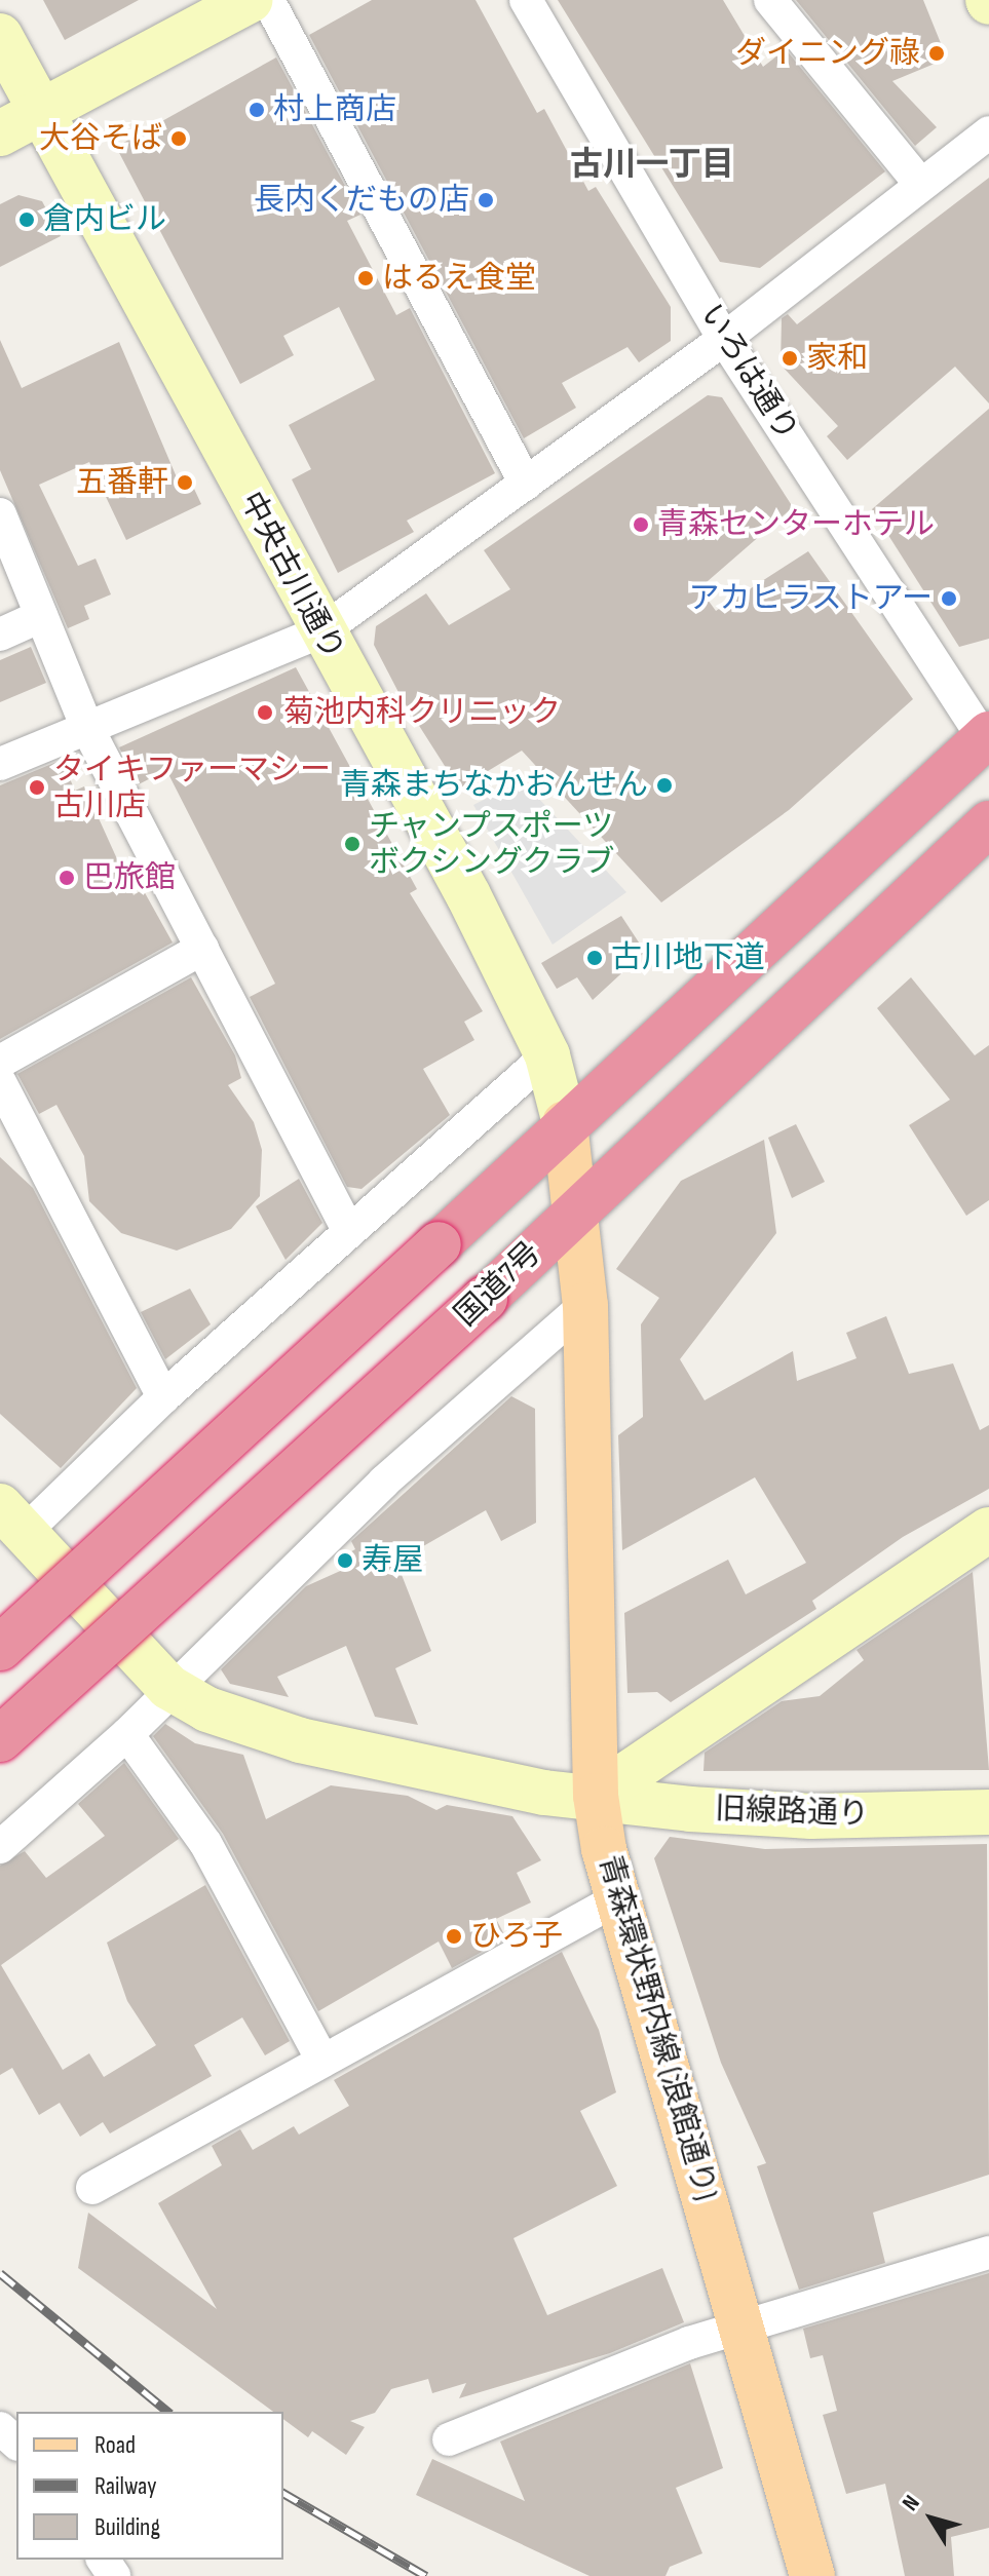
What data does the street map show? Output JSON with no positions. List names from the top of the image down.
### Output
{
  "streets": {
    "highway": ["国道7号"],
    "main road": ["青森環状野内線 (浪館通り)"],
    "street": ["いろは通り", "中央古川通り", "旧線路通り"]
  },
  "crossings": [
    ["中央古川通り", "青森環状野内線 (浪館通り)"],
    ["国道7号", "青森環状野内線 (浪館通り)"],
    ["旧線路通り", "青森環状野内線 (浪館通り)"]
  ],
  "districts": ["古川一丁目"],
  "places": [
    "ダイニング祿",
    "村上商店",
    "大谷そば",
    "長内くだもの店",
    "倉内ビル",
    "はるえ食堂",
    "家和",
    "五番軒",
    "青森センターホテル",
    "アカヒラストアー",
    "菊池内科クリニック",
    "青森まちなかおんせん",
    "タイキファーマシー 古川店",
    "チャンプスポーツ ボクシングクラブ",
    "巴旅館",
    "古川地下道",
    "寿屋",
    "ひろ子"
  ],
  "legend": ["Road", "Railway", "Building"],
  "north": "top left"
}
